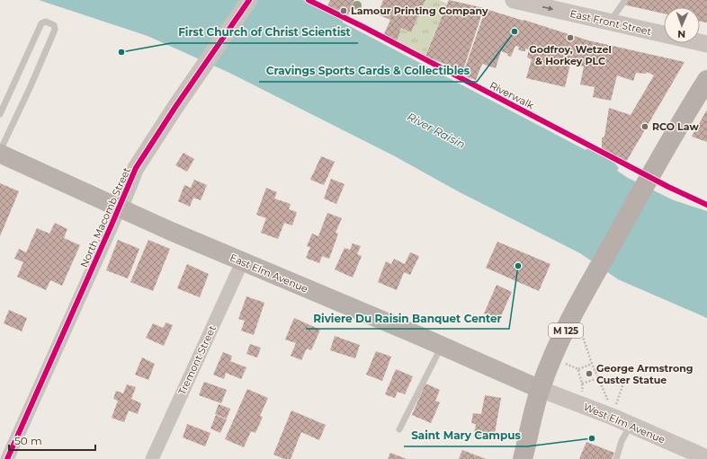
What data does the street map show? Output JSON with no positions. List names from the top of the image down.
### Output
{
  "streets": {
    "main road": ["East Elm Avenue", "M 125"],
    "street": [
      "East Front Street",
      "North Macomb Street",
      "Tremont Street",
      "West Elm Avenue"
    ],
    "cycle path": ["Riverwalk"]
  },
  "crossings": [
    ["North Macomb Street", "East Elm Avenue"],
    ["East Elm Avenue", "M 125"],
    ["East Elm Avenue", "Tremont Street"],
    ["East Elm Avenue", "West Elm Avenue"],
    ["M 125", "West Elm Avenue"]
  ],
  "one_way": ["East Front Street"],
  "water": ["River Raisin"],
  "places": [
    "Lamour Printing Company",
    "Cravings Sports Cards & Collectibles",
    "Godfroy, Wetzel & Horkey PLC",
    "First Church of Christ Scientist",
    "RCO Law",
    "Riviere Du Raisin Banquet Center",
    "George Armstrong Custer Statue",
    "Saint Mary Campus"
  ],
  "scale_bar": "50 m",
  "north": "bottom"
}
